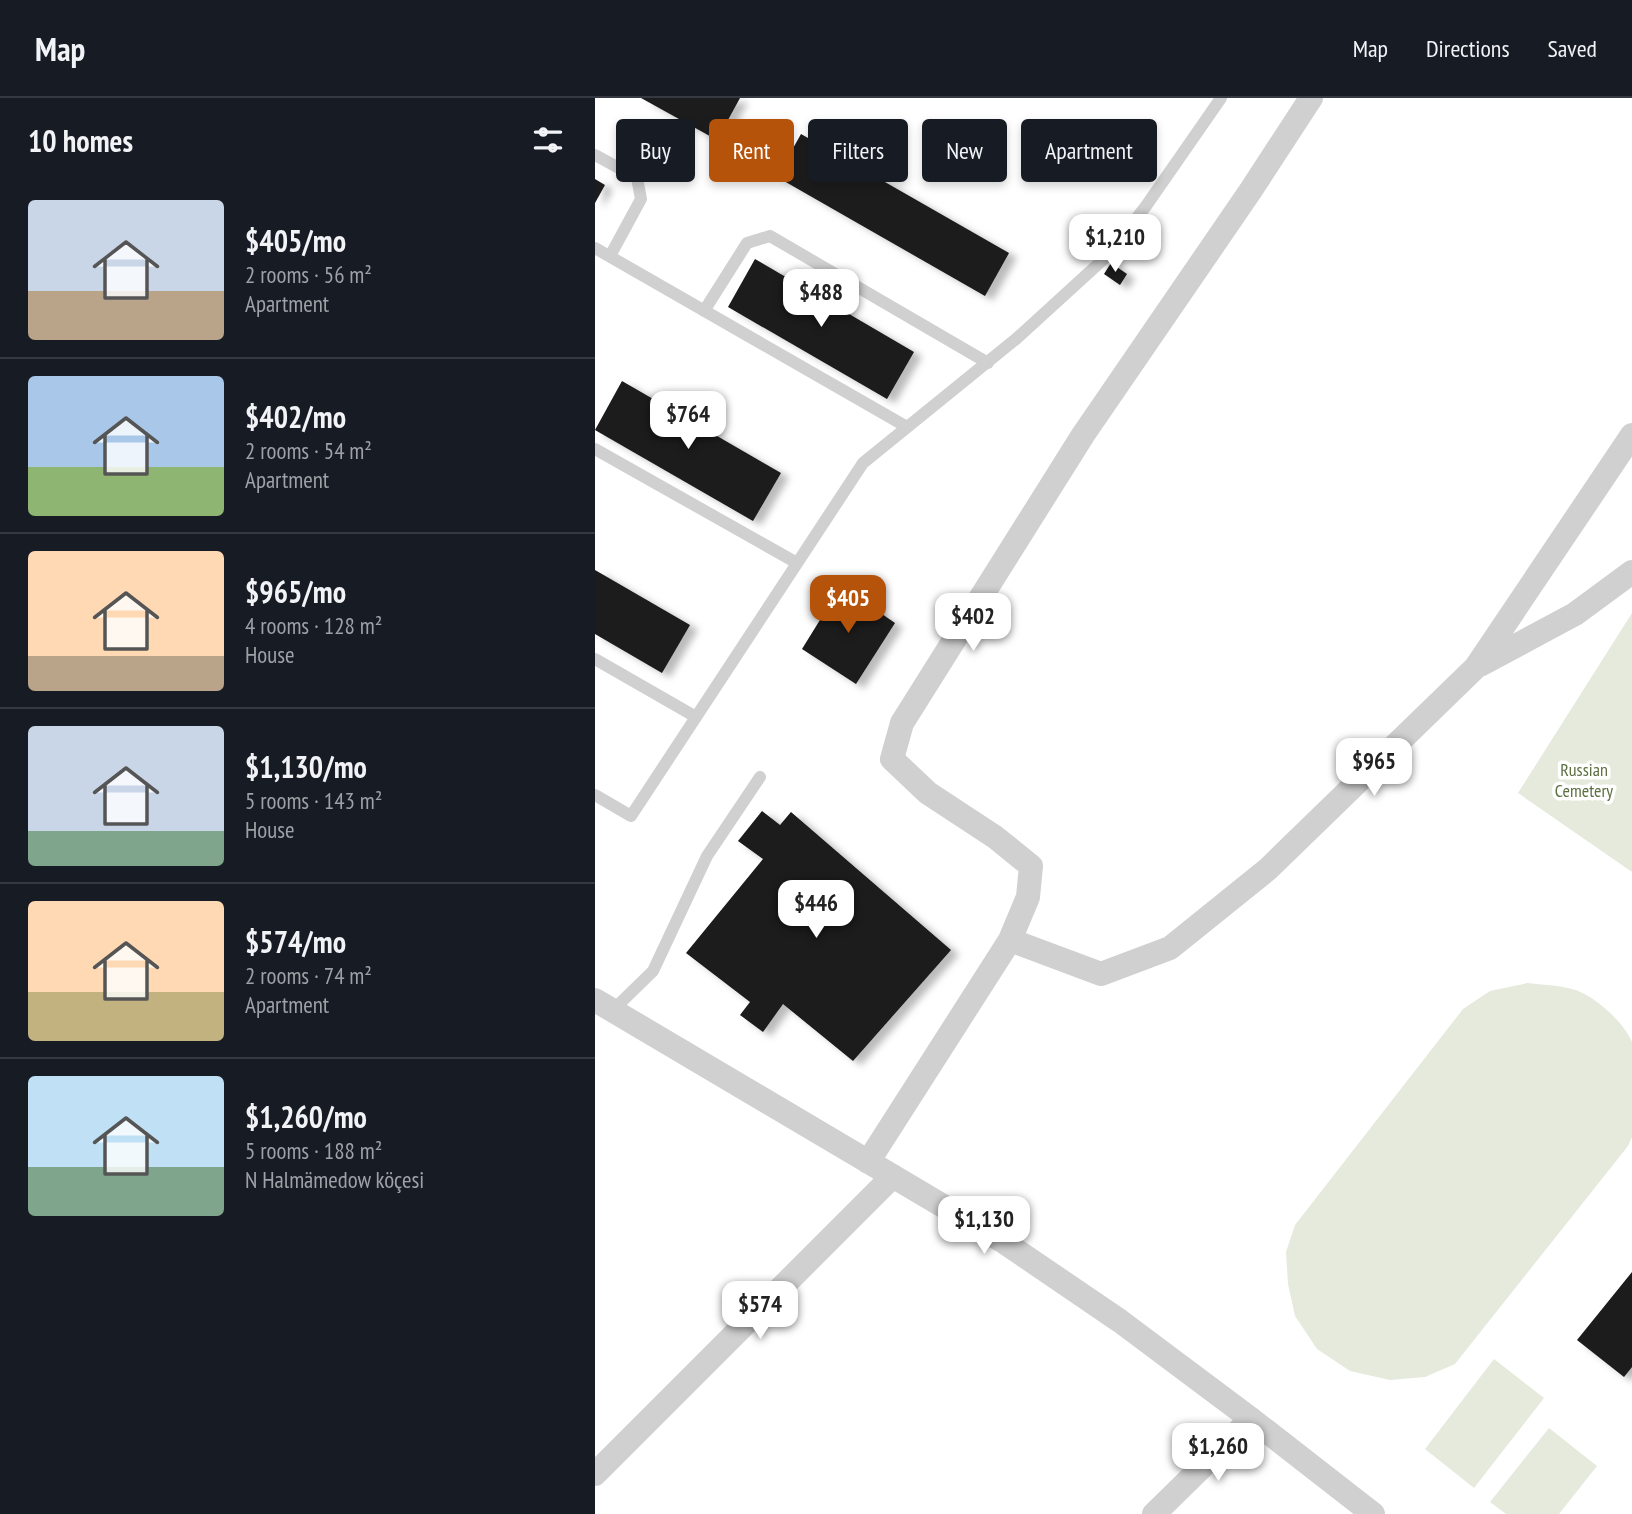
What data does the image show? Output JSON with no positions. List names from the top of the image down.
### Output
{
  "parks": ["Russian Cemetery"],
  "page": {
    "header": "Map",
    "nav": ["Map", "Directions", "Saved"],
    "heading": "10 homes",
    "chip": [
      "Buy",
      "Rent",
      "Filters",
      "New",
      "Apartment"
    ],
    "list": [
      {
        "name": "$405/mo",
        "note": "2 rooms · 56 m² · Apartment"
      },
      {
        "name": "$402/mo",
        "note": "2 rooms · 54 m² · Apartment"
      },
      {
        "name": "$965/mo",
        "note": "4 rooms · 128 m² · House"
      },
      {
        "name": "$1,130/mo",
        "note": "5 rooms · 143 m² · House"
      },
      {
        "name": "$574/mo",
        "note": "2 rooms · 74 m² · Apartment"
      },
      {
        "name": "$1,260/mo",
        "note": "5 rooms · 188 m² · N Halmämedow köçesi"
      }
    ],
    "price": [
      "$1,210",
      "$488",
      "$764",
      "$405",
      "$402",
      "$965",
      "$446",
      "$1,130",
      "$574",
      "$1,260"
    ]
  }
}
